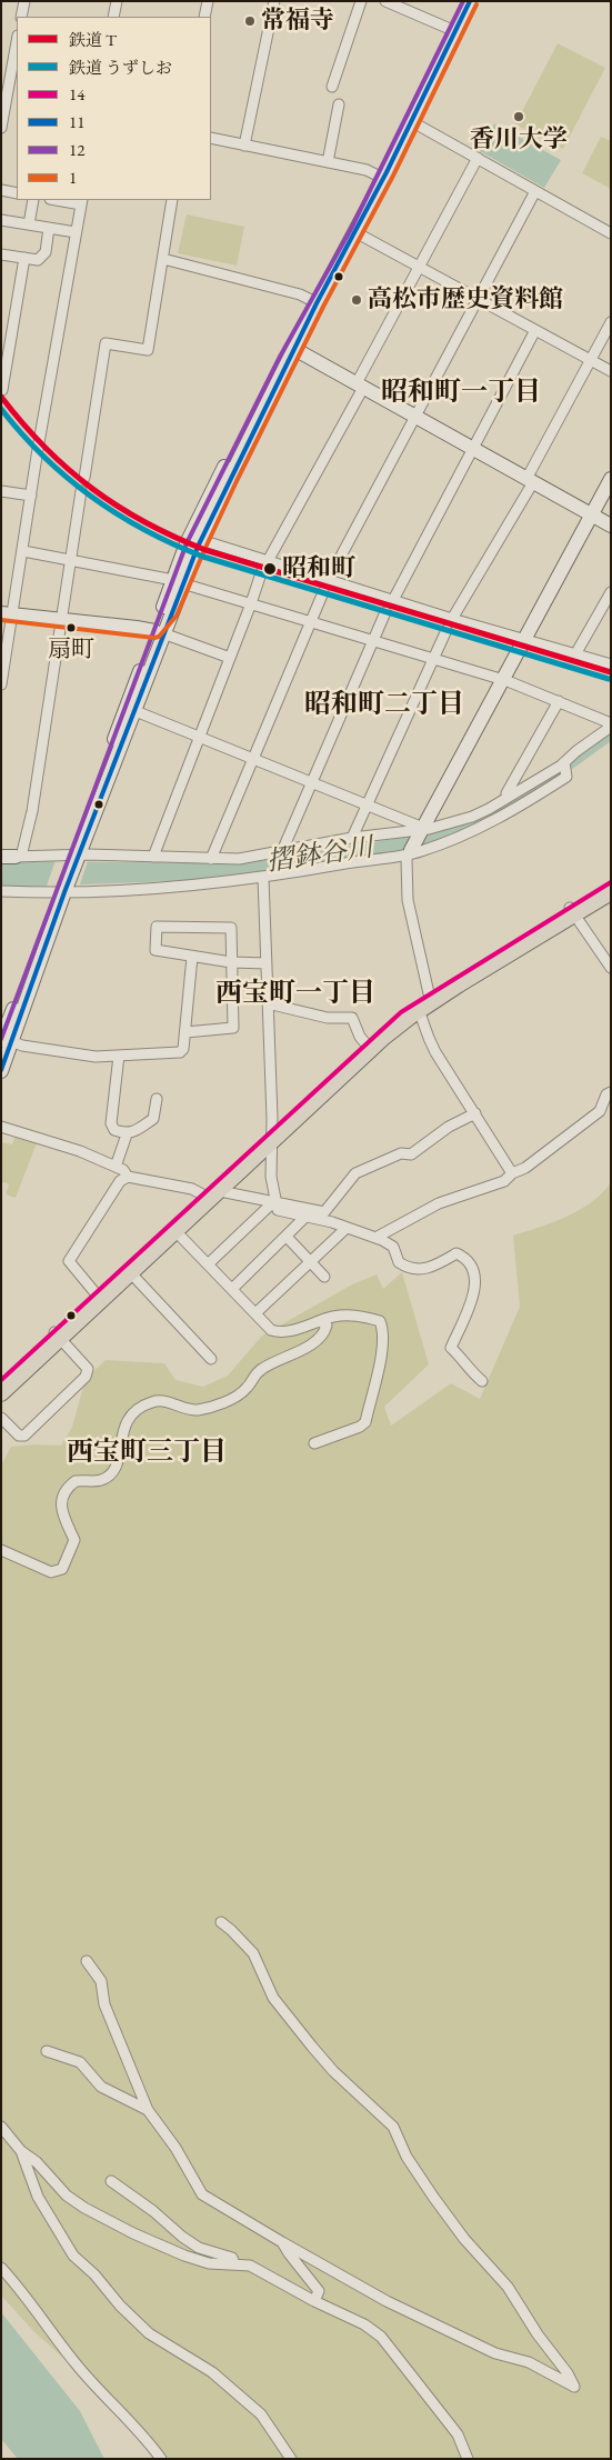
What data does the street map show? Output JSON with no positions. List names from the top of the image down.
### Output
{
  "districts": [
    "昭和町一丁目",
    "昭和町二丁目",
    "西宝町一丁目",
    "西宝町三丁目"
  ],
  "water": ["摺鉢谷川"],
  "places": [
    "常福寺",
    "香川大学",
    "高松市歴史資料館",
    "昭和町",
    "扇町"
  ],
  "lines": [
    "transit line 11",
    "transit line 12",
    "transit line 1",
    "rail line T",
    "rail line うずしお",
    "transit line 14"
  ],
  "legend": [
    "鉄道 T",
    "鉄道 うずしお",
    "14",
    "11",
    "12",
    "1"
  ]
}
